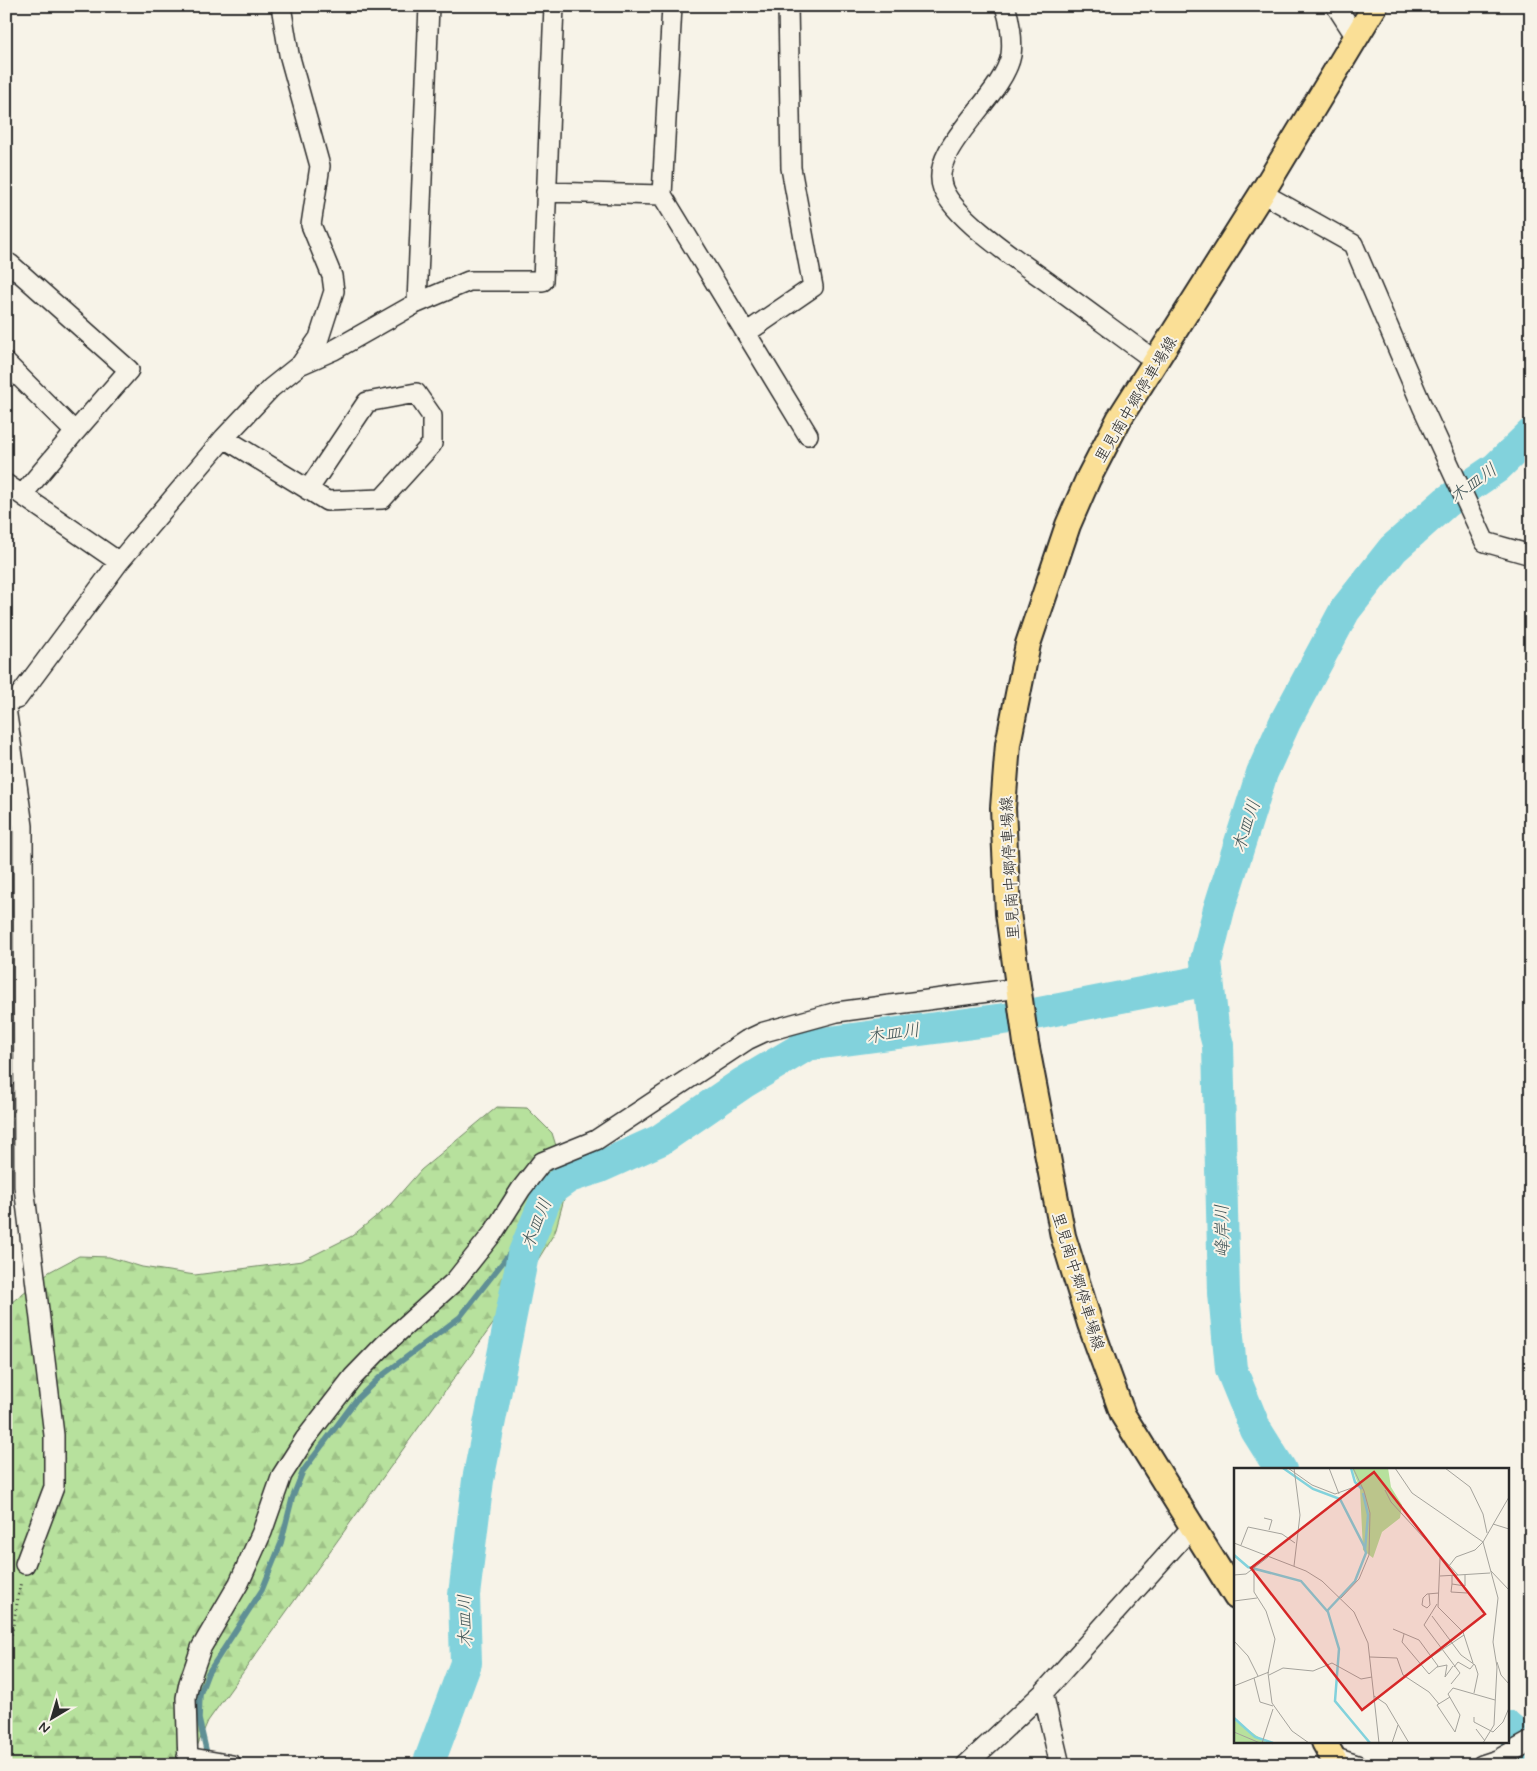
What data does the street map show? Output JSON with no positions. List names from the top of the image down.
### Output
{
  "streets": {
    "main road": ["里見南中郷停車場線"]
  },
  "water": ["木皿川", "峰岸川"],
  "north": "bottom left"
}
